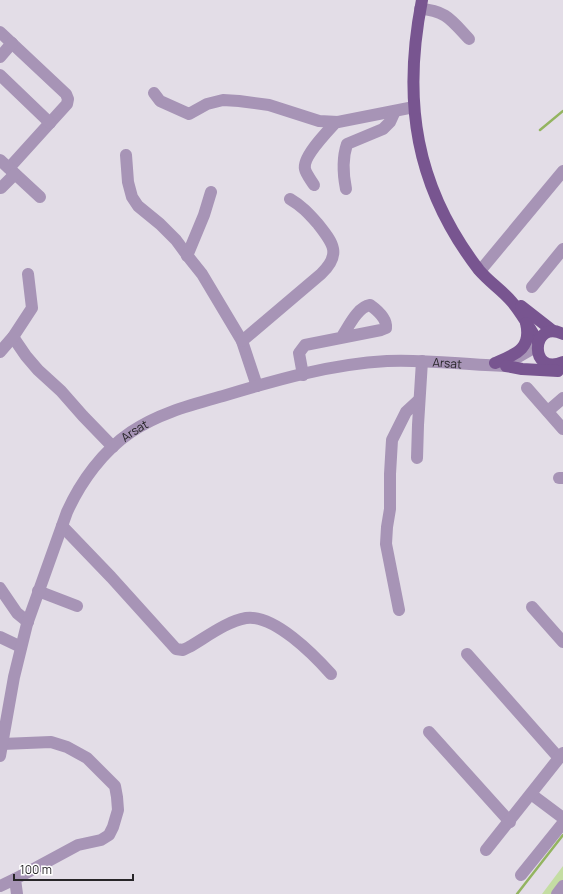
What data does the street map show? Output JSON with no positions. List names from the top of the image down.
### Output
{
  "streets": {
    "street": ["Arsat"]
  },
  "scale_bar": "100 m"
}
